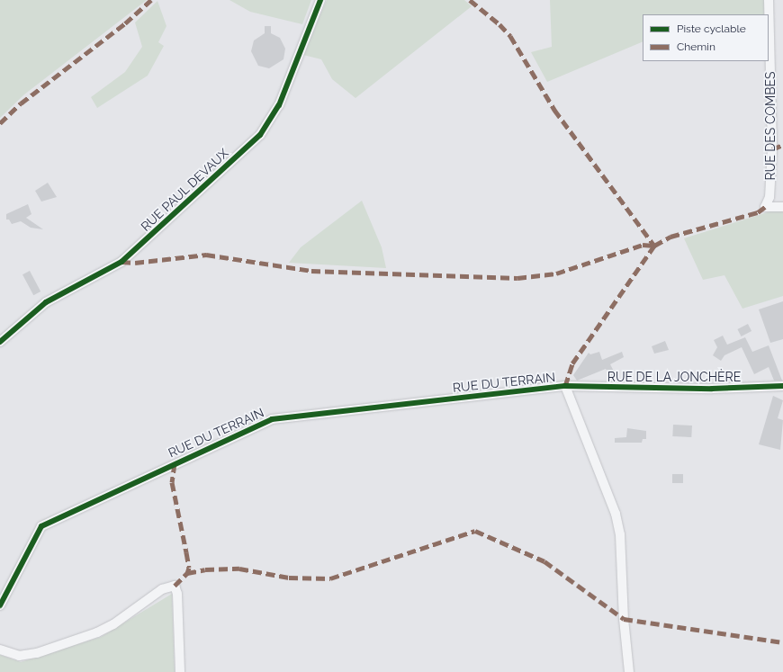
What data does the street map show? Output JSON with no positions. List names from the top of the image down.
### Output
{
  "streets": {
    "street": [
      "RUE DES COMBES",
      "RUE PAUL DEVAUX",
      "RUE DE LA JONCHÈRE",
      "RUE DU TERRAIN"
    ]
  },
  "crossings": [
    ["RUE DE LA JONCHÈRE", "RUE DU TERRAIN"]
  ],
  "legend": ["Piste cyclable", "Chemin"]
}
